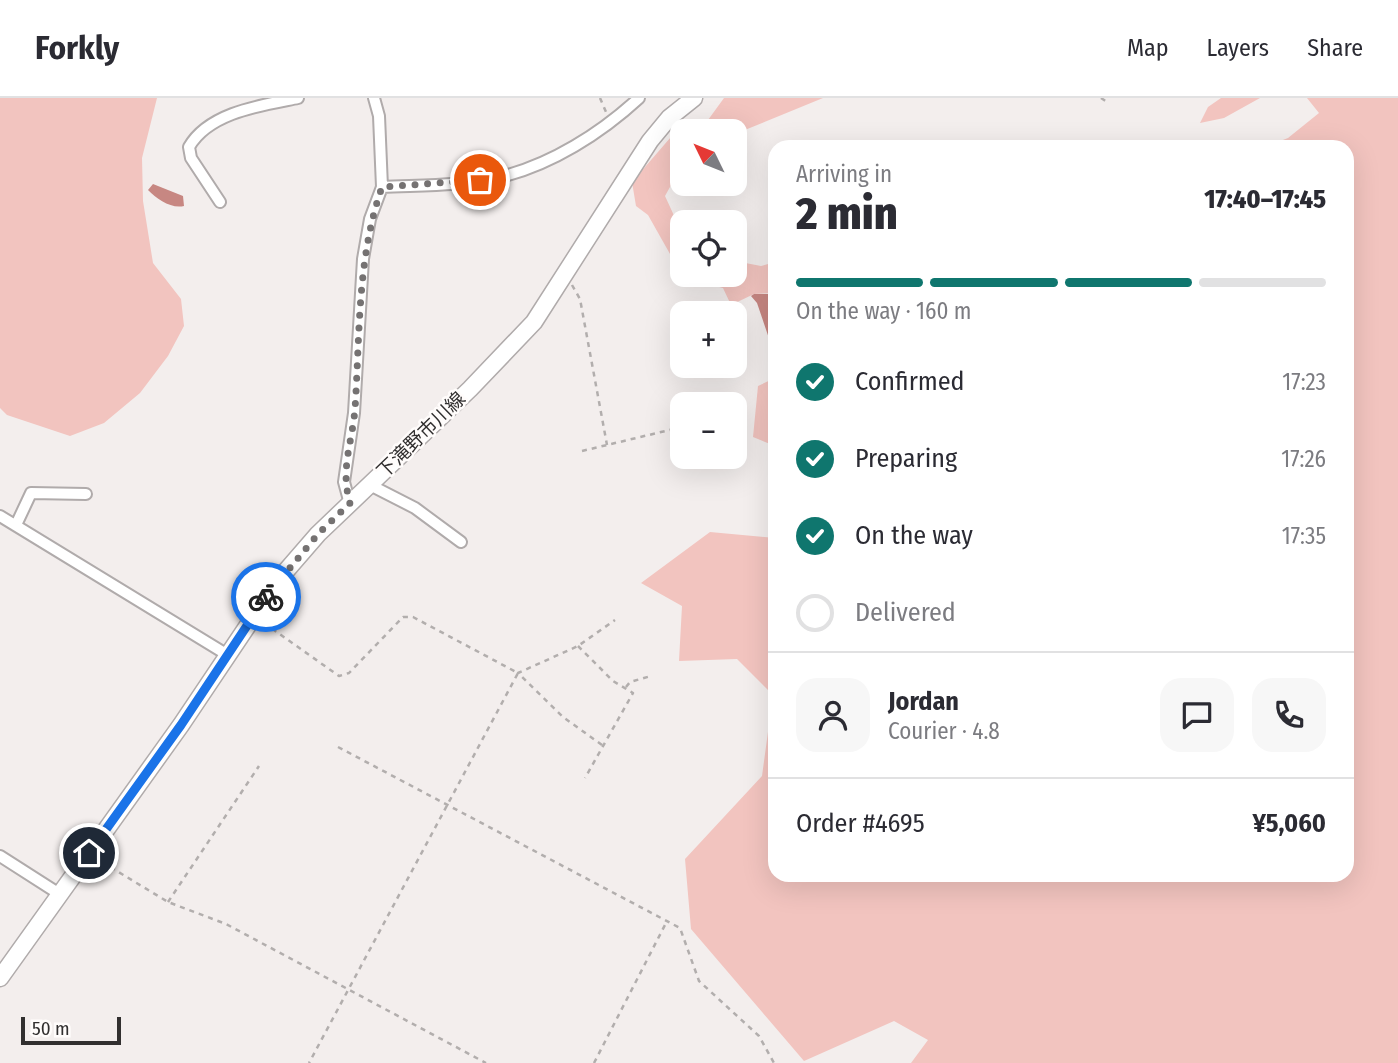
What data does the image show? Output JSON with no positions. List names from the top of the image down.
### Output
{
  "streets": {
    "main road": ["下滝野市川線"]
  },
  "scale_bar": "50 m",
  "north": "top left",
  "page": {
    "header": "Forkly",
    "nav": ["Map", "Layers", "Share"],
    "map_buttons": ["+", "−"],
    "heading": ["2 min", "Arriving in", "17:40–17:45"],
    "panel": [
      "Jordan",
      "Courier · 4.8",
      "Order #4695",
      "¥5,060"
    ],
    "bar": "On the way · 160 m",
    "list": [
      ["Confirmed", "17:23"],
      ["Preparing", "17:26"],
      ["On the way", "17:35"],
      "Delivered"
    ],
    "scale": "50 m"
  }
}
